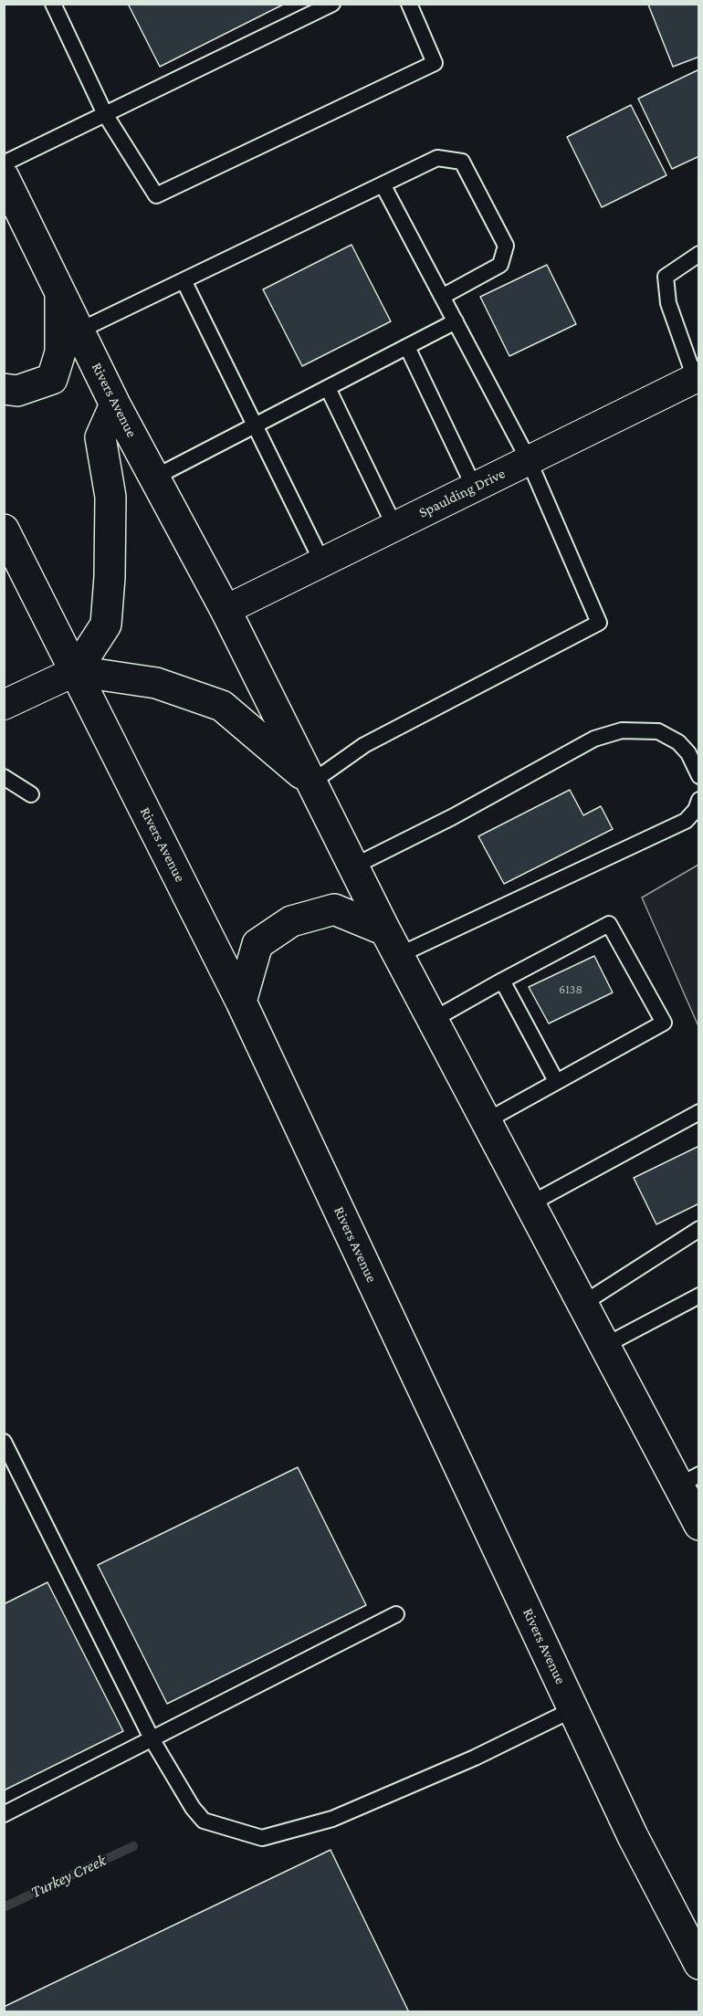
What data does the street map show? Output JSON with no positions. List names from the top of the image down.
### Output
{
  "streets": {
    "main road": ["Rivers Avenue"],
    "street": ["Spaulding Drive"]
  },
  "crossings": [
    ["Rivers Avenue", "Spaulding Drive"]
  ],
  "water": ["Turkey Creek"],
  "house_numbers": ["6138"]
}
